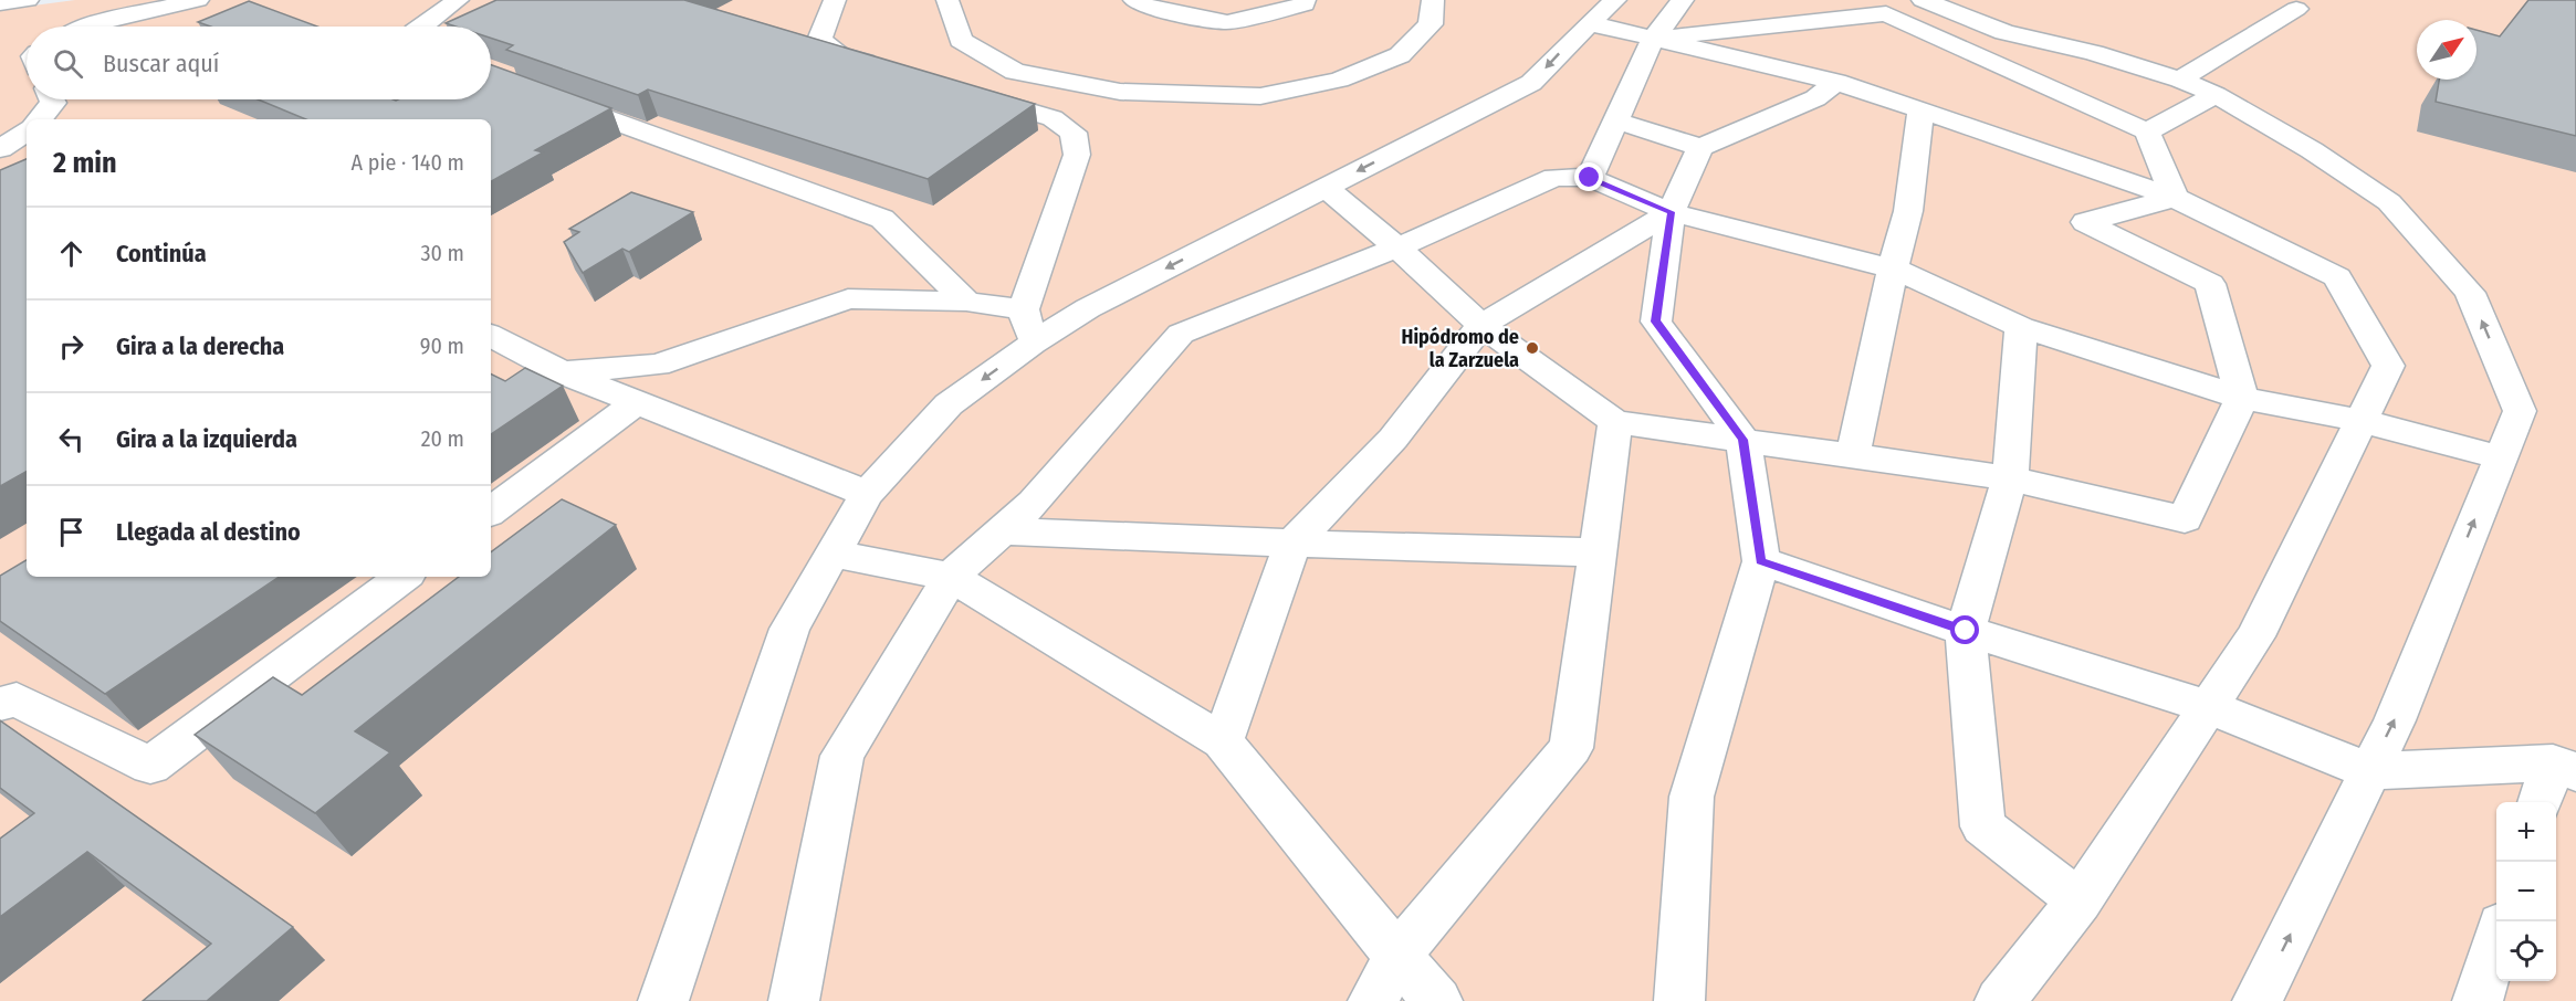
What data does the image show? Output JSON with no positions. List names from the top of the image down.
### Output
{
  "places": ["Hipódromo de la Zarzuela"],
  "north": "top right",
  "page": {
    "search": "Buscar aquí",
    "heading": ["2 min", "A pie · 140 m"],
    "list": [
      ["Continúa", "30 m"],
      ["Gira a la derecha", "90 m"],
      ["Gira a la izquierda", "20 m"],
      "Llegada al destino"
    ],
    "map_buttons": ["+", "−"]
  }
}
